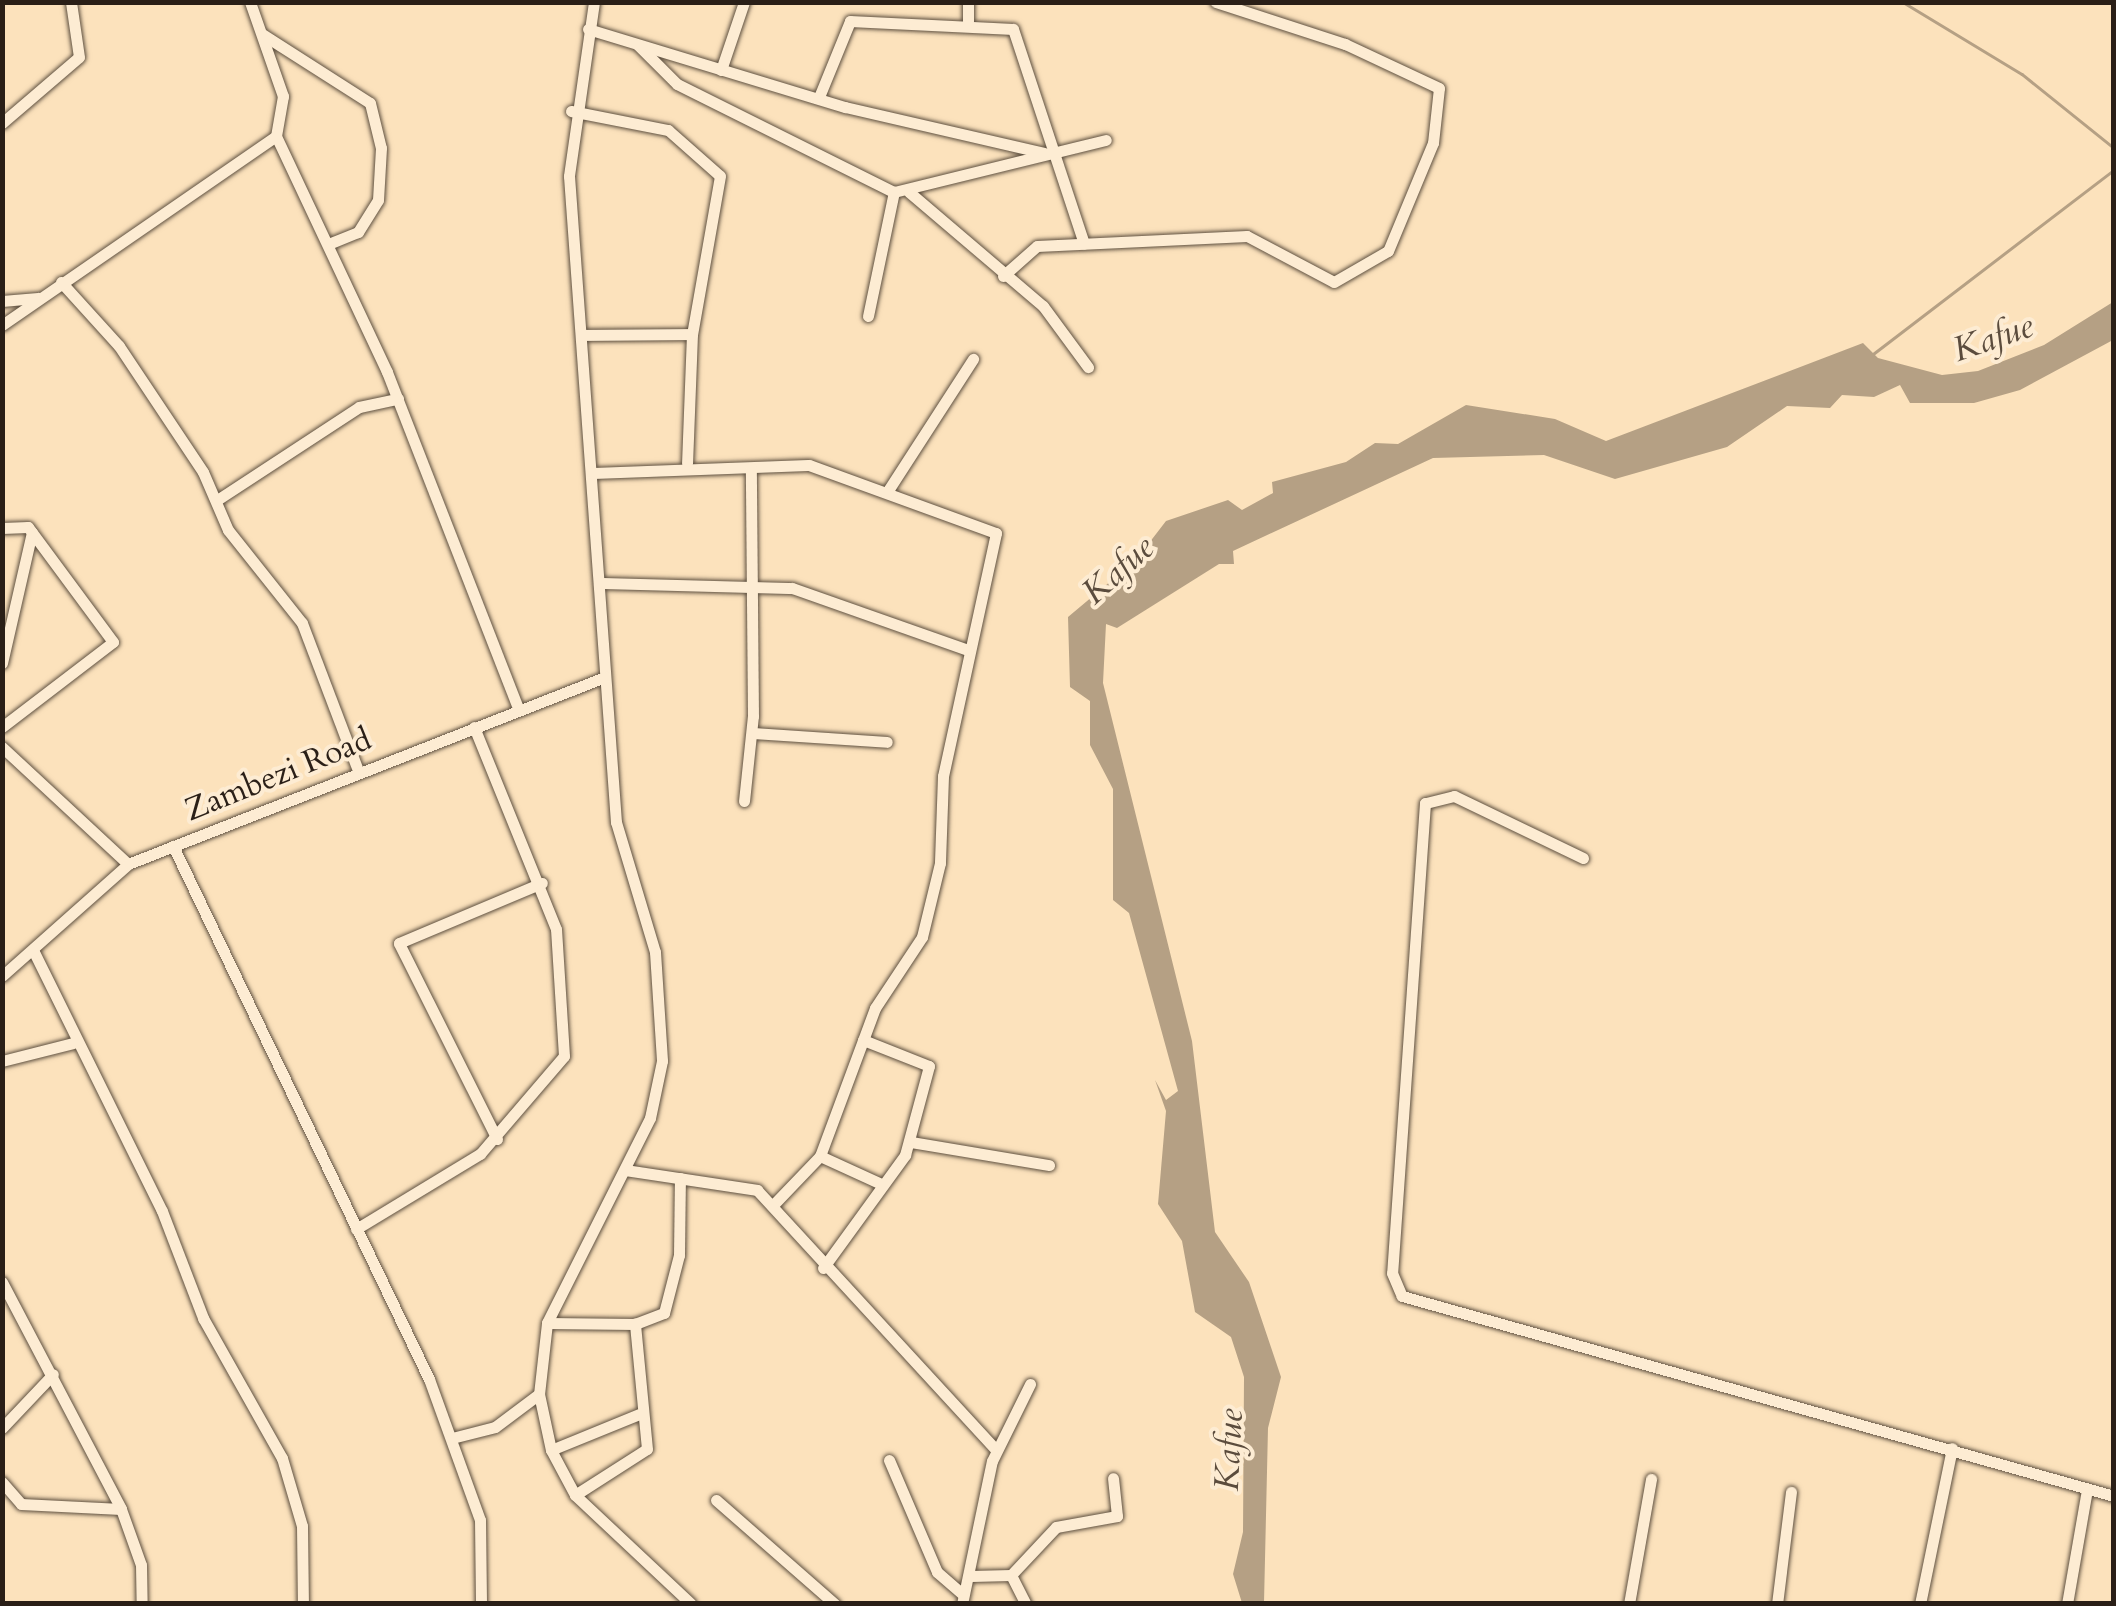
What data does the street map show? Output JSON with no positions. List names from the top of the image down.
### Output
{
  "streets": {
    "street": ["Zambezi Road"]
  },
  "water": ["Kafue"]
}
